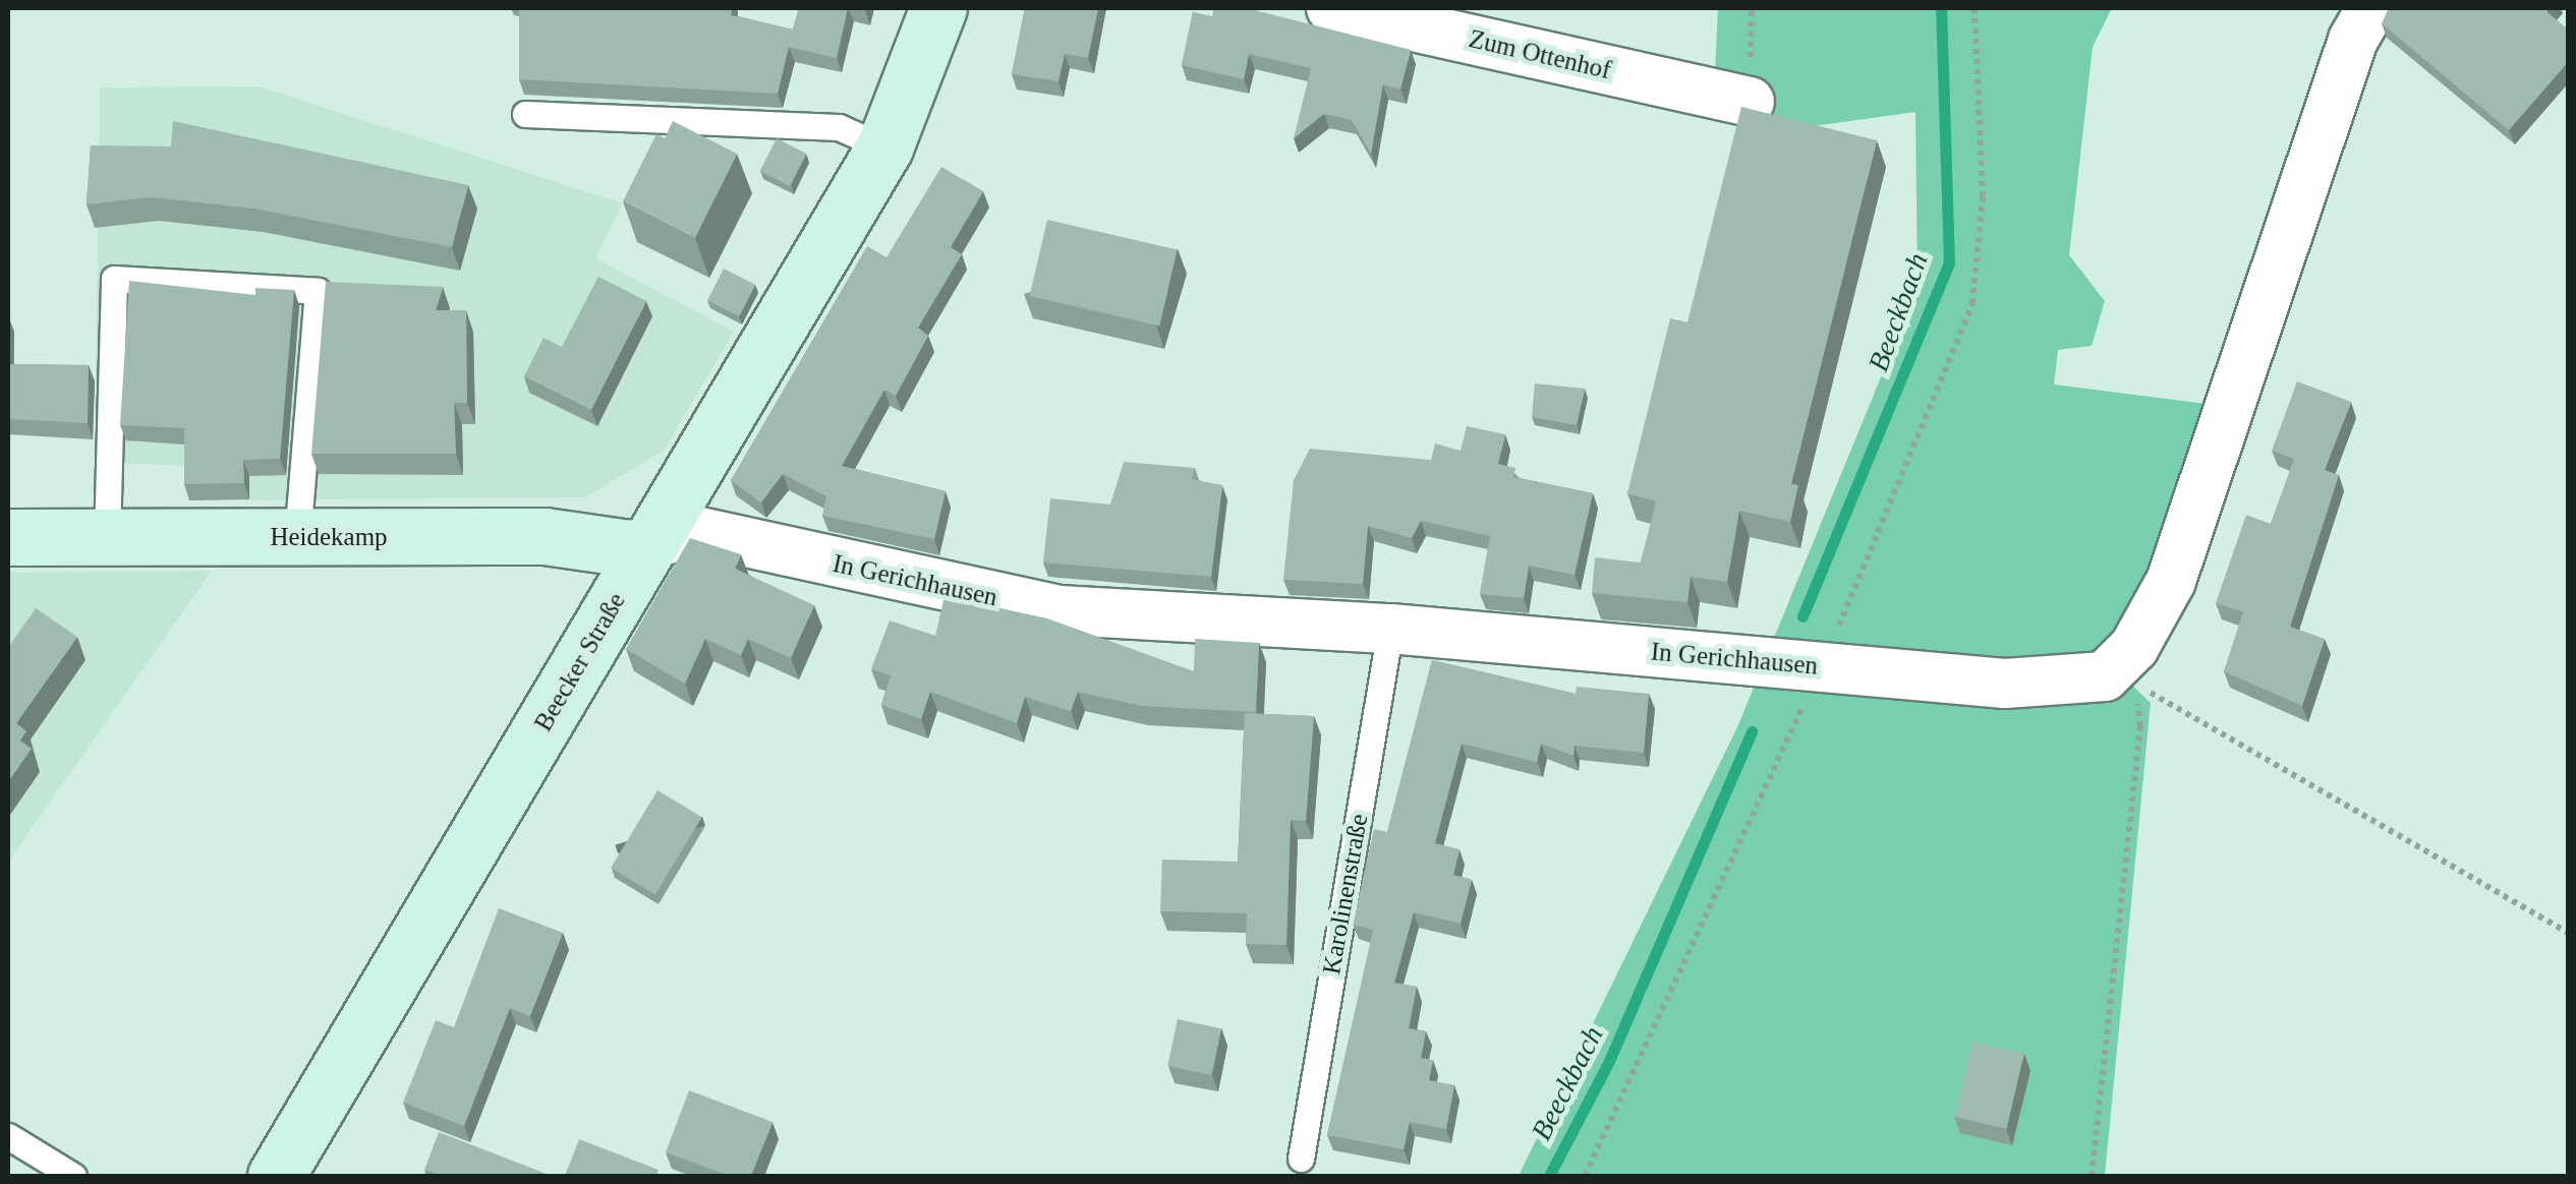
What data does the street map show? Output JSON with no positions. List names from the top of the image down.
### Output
{
  "streets": {
    "street": [
      "Zum Ottenhof",
      "Heidekamp",
      "In Gerichhausen",
      "Beecker Straße"
    ],
    "lane": ["Karolinenstraße"]
  },
  "crossings": [
    ["Heidekamp", "In Gerichhausen"],
    ["Heidekamp", "Beecker Straße"],
    ["In Gerichhausen", "Beecker Straße"],
    ["In Gerichhausen", "Karolinenstraße"]
  ],
  "water": ["Beeckbach"]
}
